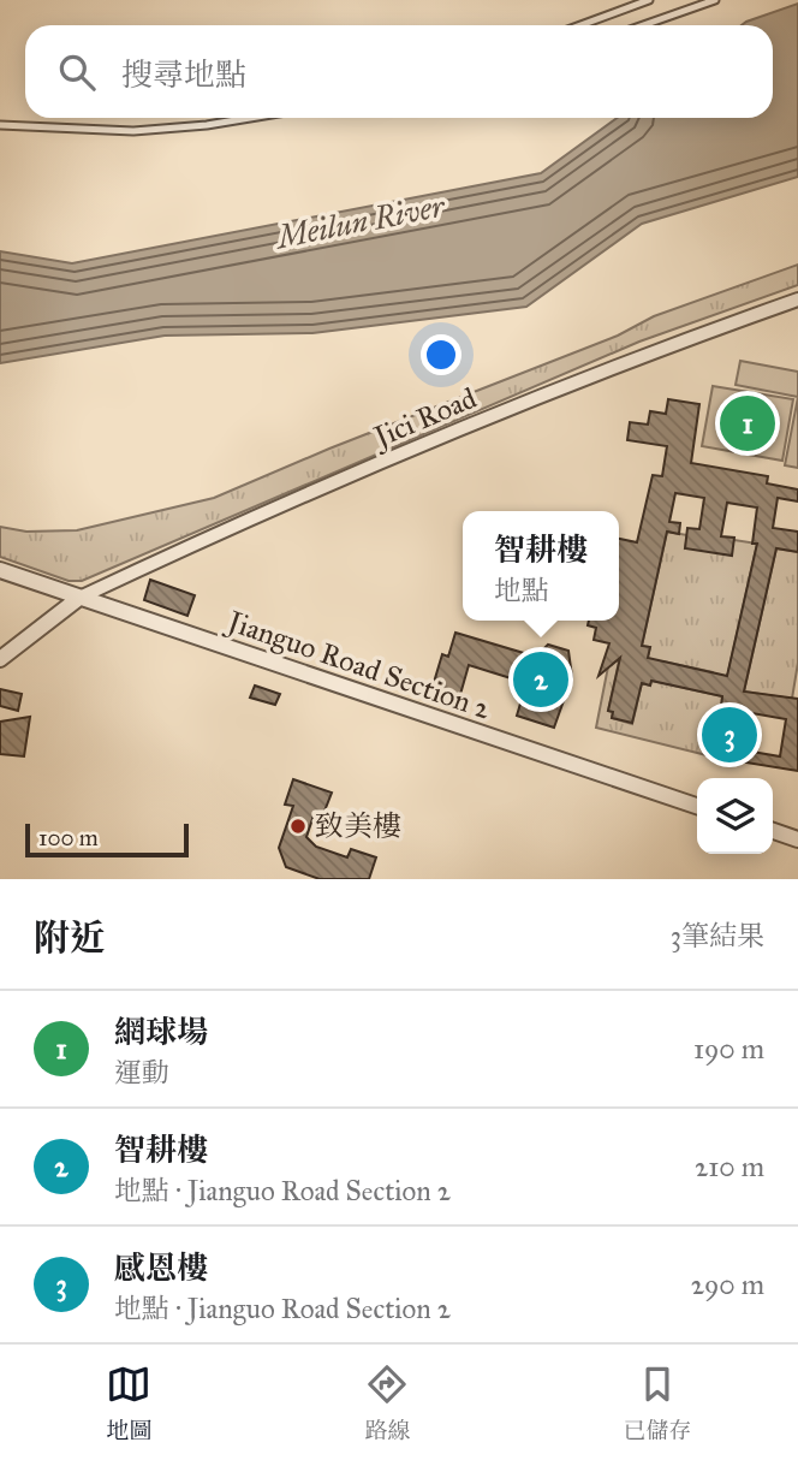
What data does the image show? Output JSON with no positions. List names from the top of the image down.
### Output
{
  "streets": {
    "street": ["Jici Road", "Jianguo Road Section 2"]
  },
  "crossings": [
    ["Jici Road", "Jianguo Road Section 2"]
  ],
  "water": ["Meilun River"],
  "places": ["致美樓"],
  "scale_bar": "100 m",
  "page": {
    "search": "搜尋地點",
    "pins": ["1", "2", "3"],
    "popup": ["智耕樓", "地點"],
    "scale": "100 m",
    "heading": ["附近", "3筆結果"],
    "list": [
      {
        "mark": "1",
        "name": "網球場",
        "note": "運動",
        "value": "190 m"
      },
      {
        "mark": "2",
        "name": "智耕樓",
        "note": "地點 · Jianguo Road Section 2",
        "value": "210 m"
      },
      {
        "mark": "3",
        "name": "感恩樓",
        "note": "地點 · Jianguo Road Section 2",
        "value": "290 m"
      }
    ],
    "nav": ["地圖", "路線", "已儲存"]
  }
}
